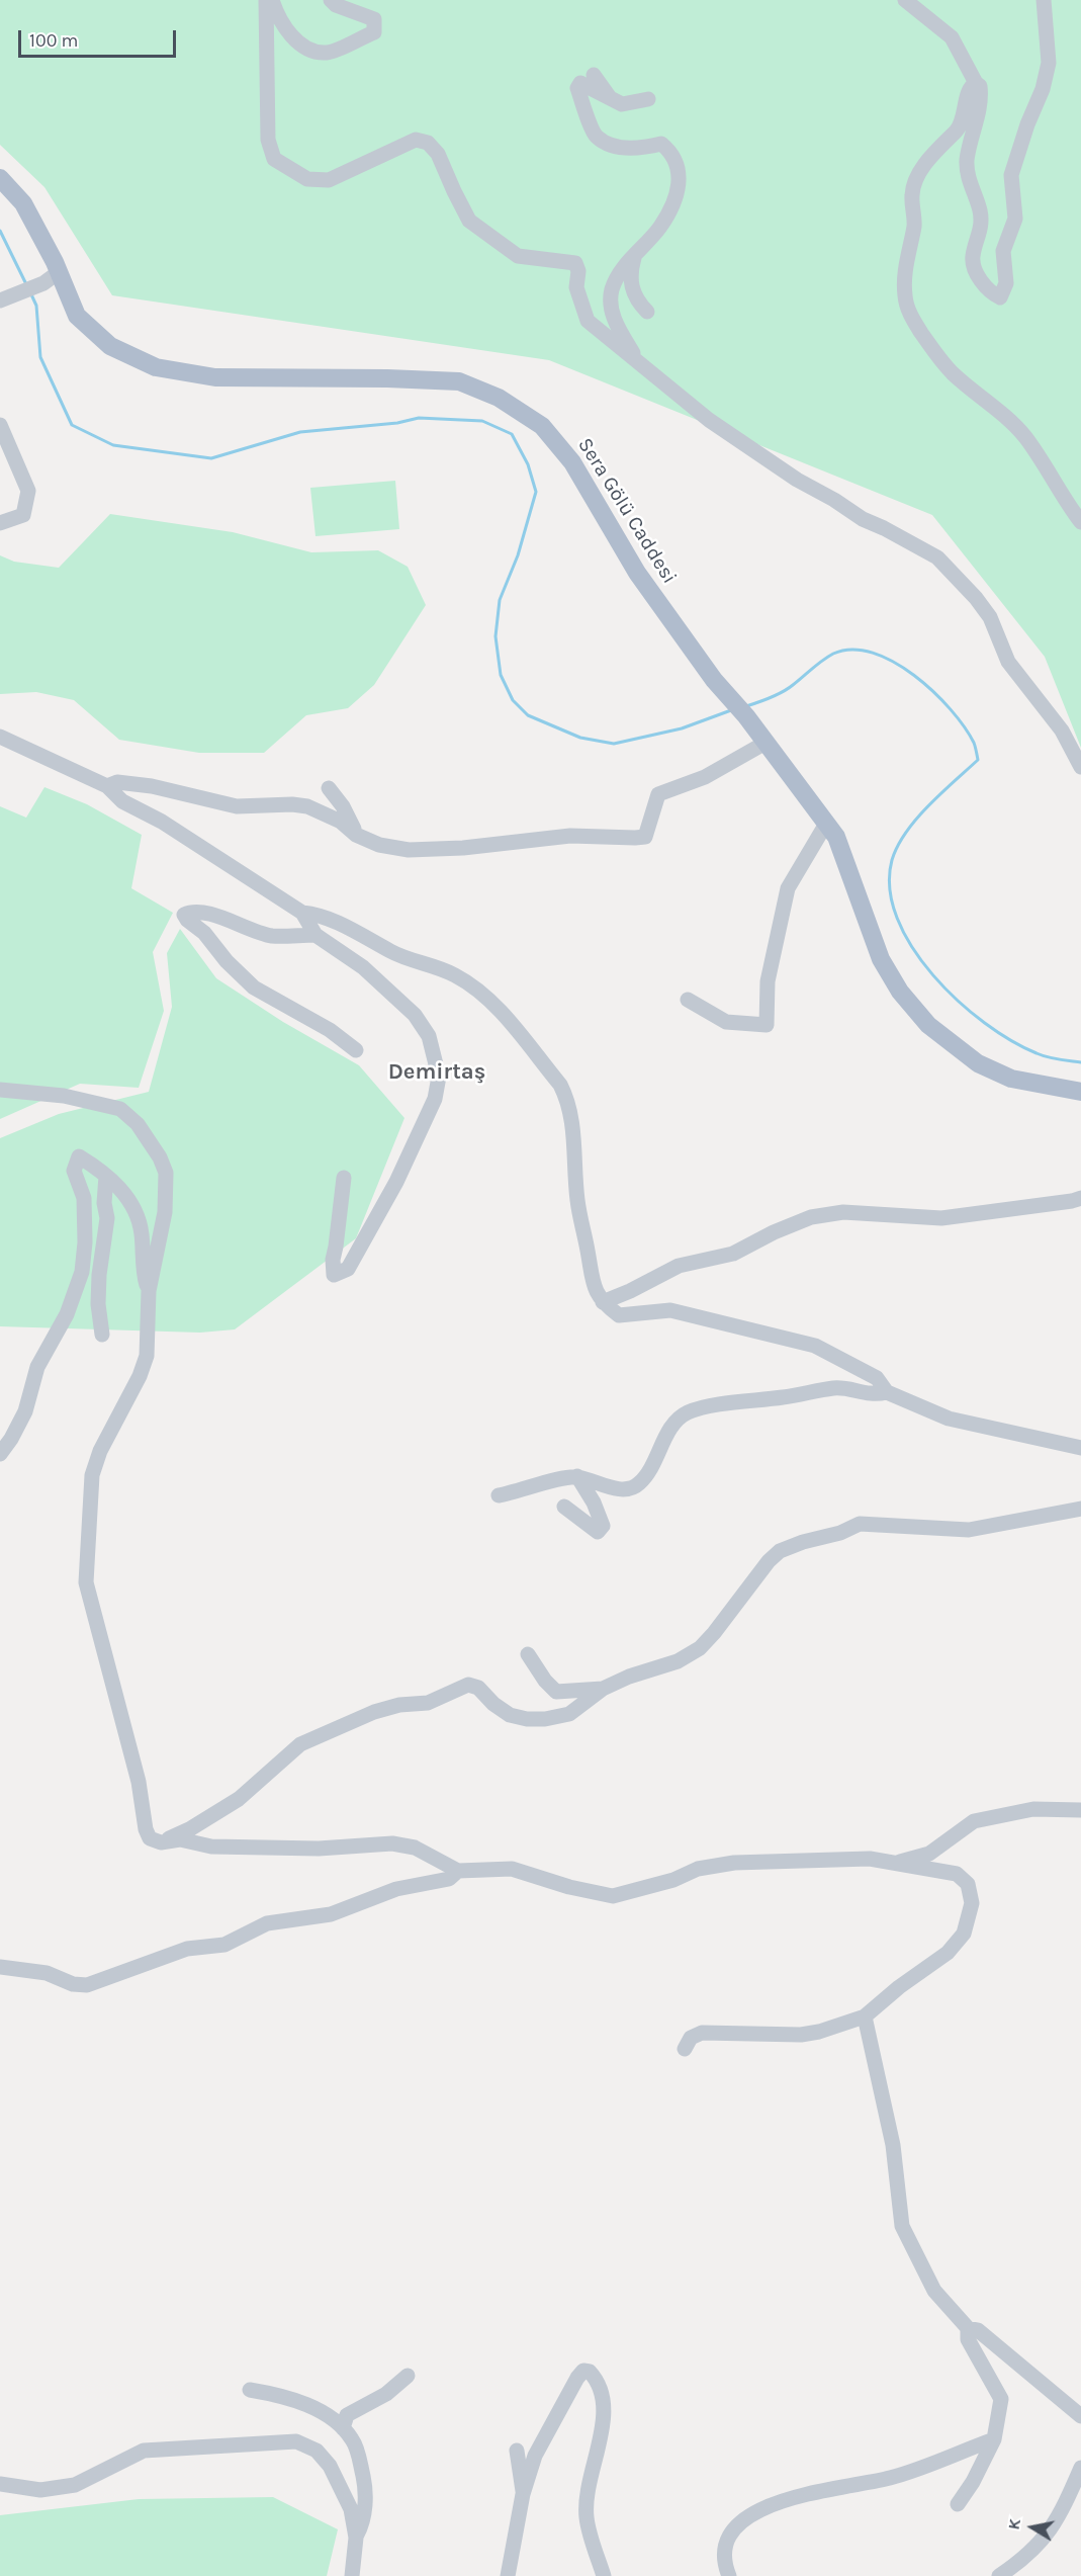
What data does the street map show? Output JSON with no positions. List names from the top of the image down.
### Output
{
  "streets": {
    "main road": ["Sera Gölü Caddesi"]
  },
  "districts": ["Demirtaş"],
  "scale_bar": "100 m",
  "north": "left"
}
